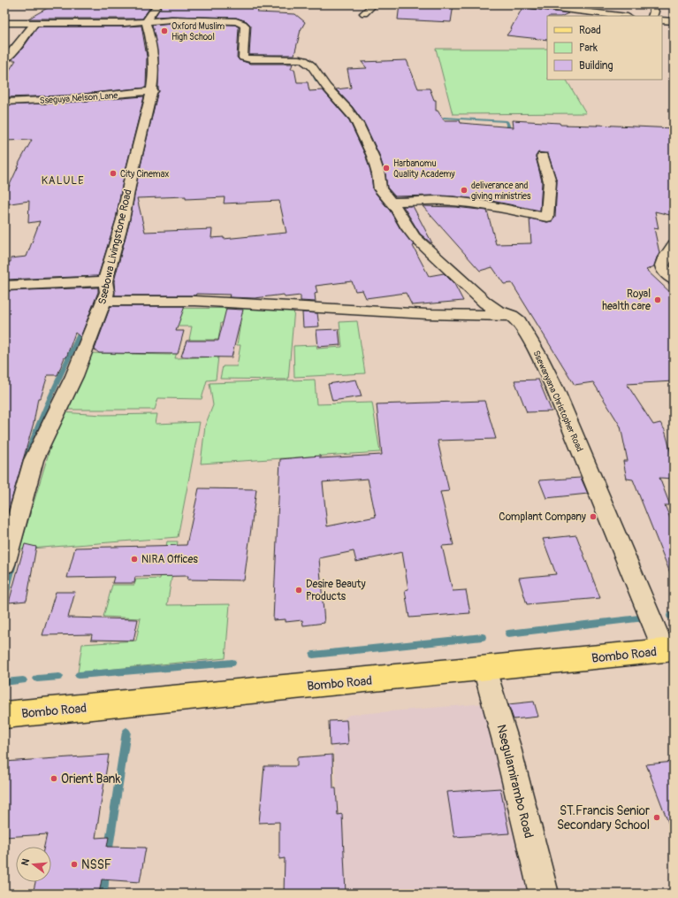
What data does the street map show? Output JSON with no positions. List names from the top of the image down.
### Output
{
  "streets": {
    "main road": ["Bombo Road"],
    "street": [
      "Sseguya Nelson Lane",
      "Ssebowa Livingstone Road",
      "Ssewanyana Christopher Road",
      "Nsegulamirambo Road"
    ]
  },
  "crossings": [
    ["Sseguya Nelson Lane", "Ssebowa Livingstone Road"],
    ["Ssebowa Livingstone Road", "Ssewanyana Christopher Road"],
    ["Ssewanyana Christopher Road", "Bombo Road"],
    ["Bombo Road", "Nsegulamirambo Road"]
  ],
  "districts": ["KALULE"],
  "places": [
    "Oxford Muslim High School",
    "Harbanomu Quality Academy",
    "City Cinemax",
    "deliverance and giving ministries",
    "Royal health care",
    "Complant Company",
    "NIRA Offices",
    "Desire Beauty Products",
    "Orient Bank",
    "ST.Francis Senior Secondary School",
    "NSSF"
  ],
  "legend": ["Road", "Park", "Building"],
  "north": "left"
}
